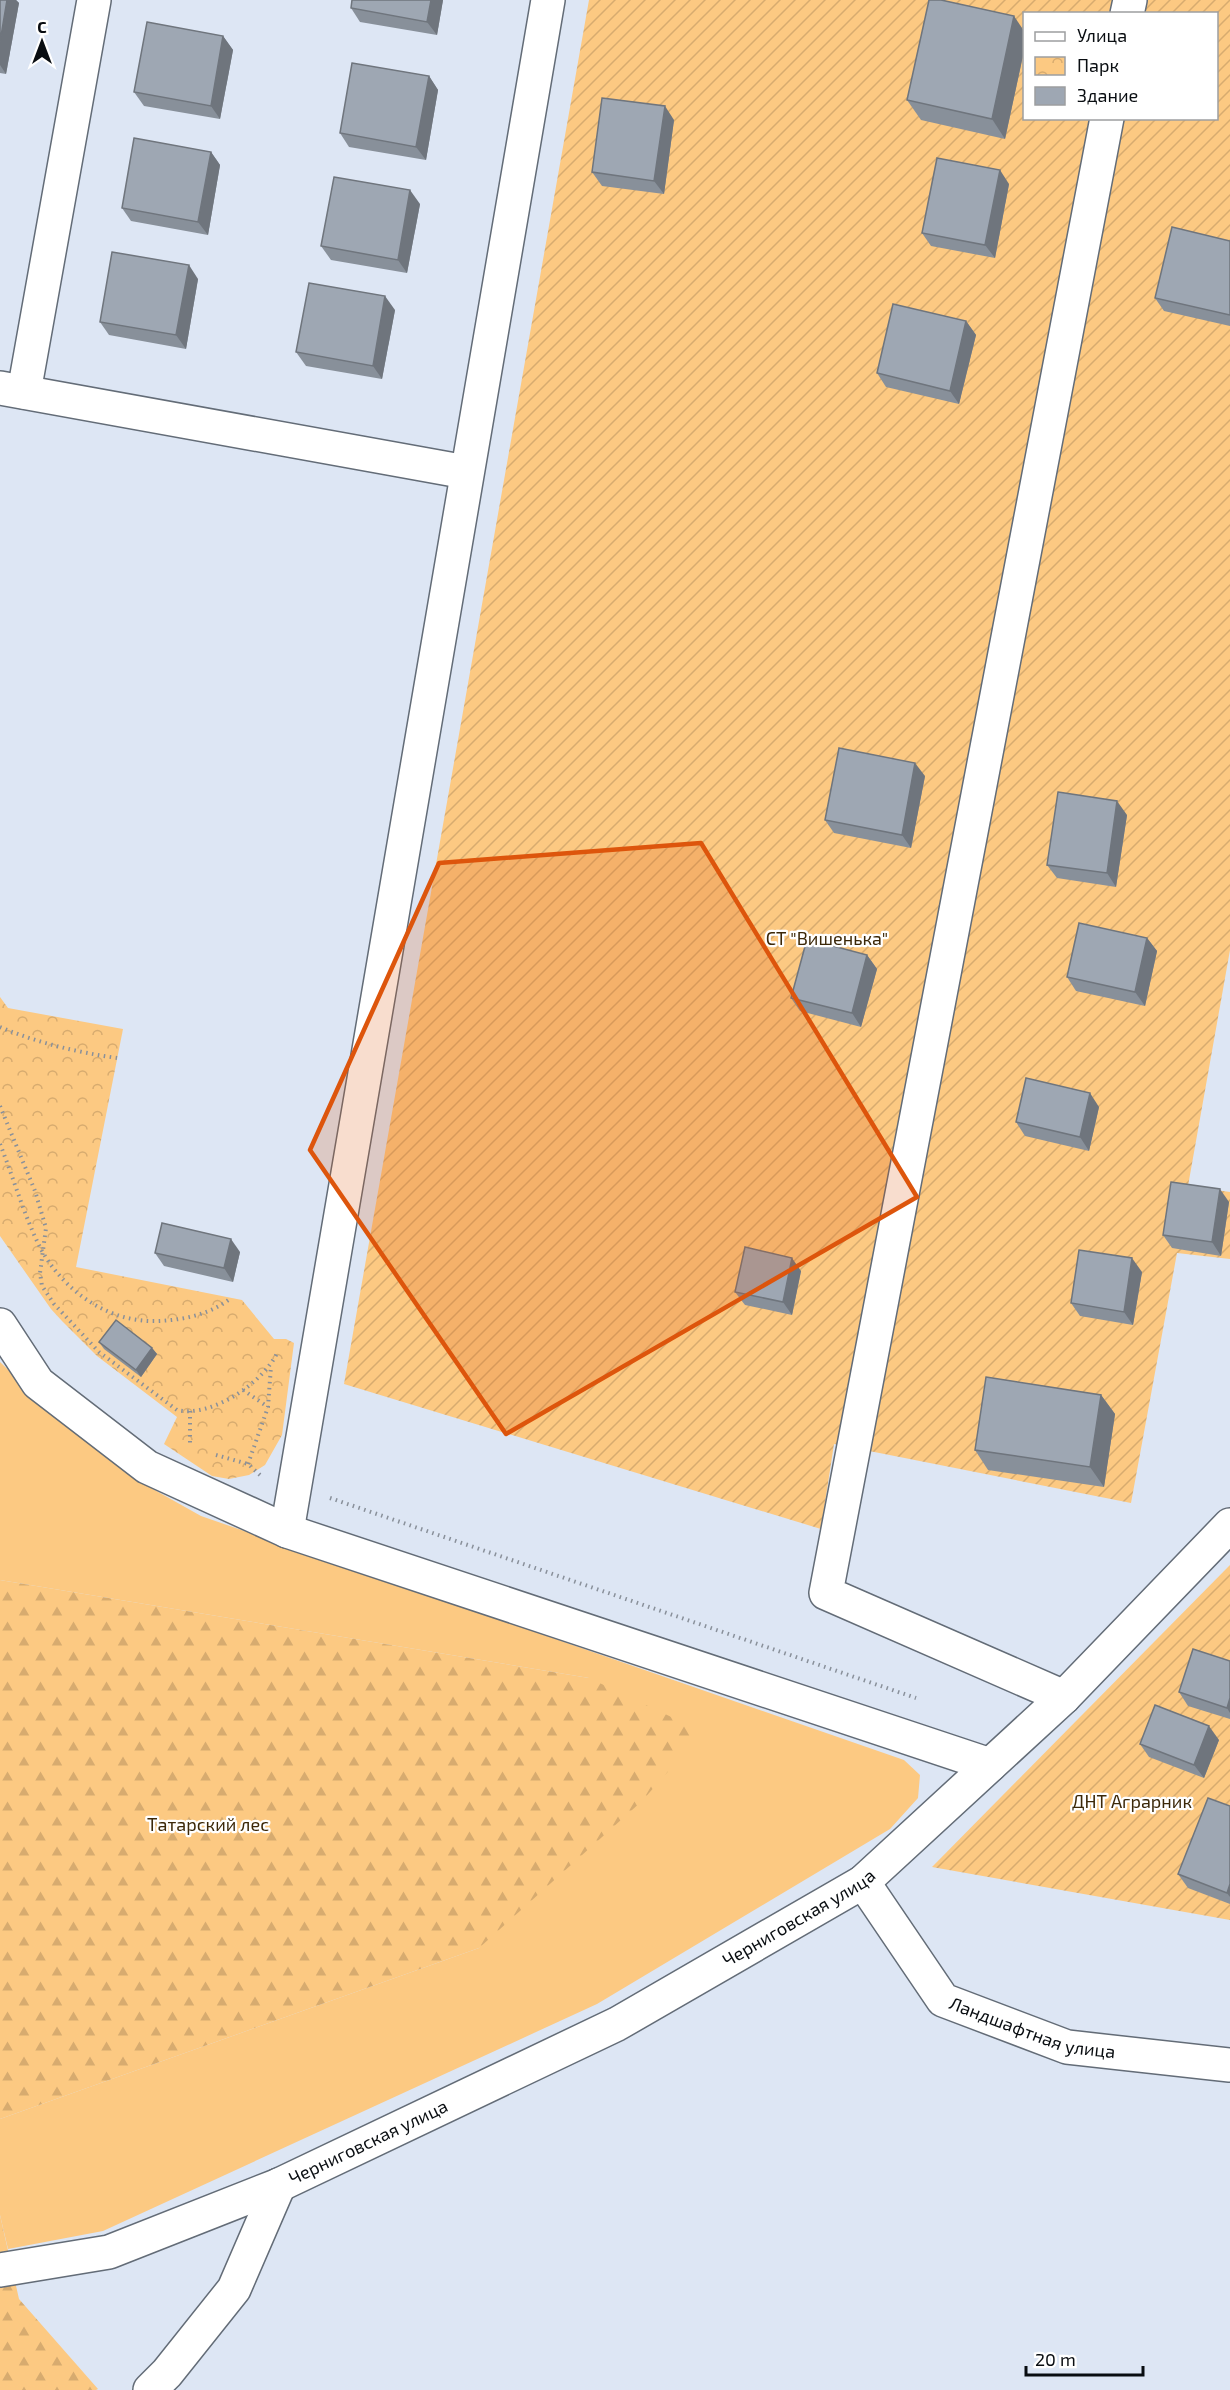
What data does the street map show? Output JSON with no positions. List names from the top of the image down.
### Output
{
  "streets": {
    "street": ["Черниговская улица", "Ландшафтная улица"]
  },
  "crossings": [
    ["Черниговская улица", "Ландшафтная улица"]
  ],
  "parks": ["СТ \"Вишенька\"", "ДНТ Аграрник", "Татарский лес"],
  "legend": ["Улица", "Парк", "Здание"],
  "scale_bar": "20 m",
  "north": "top"
}
